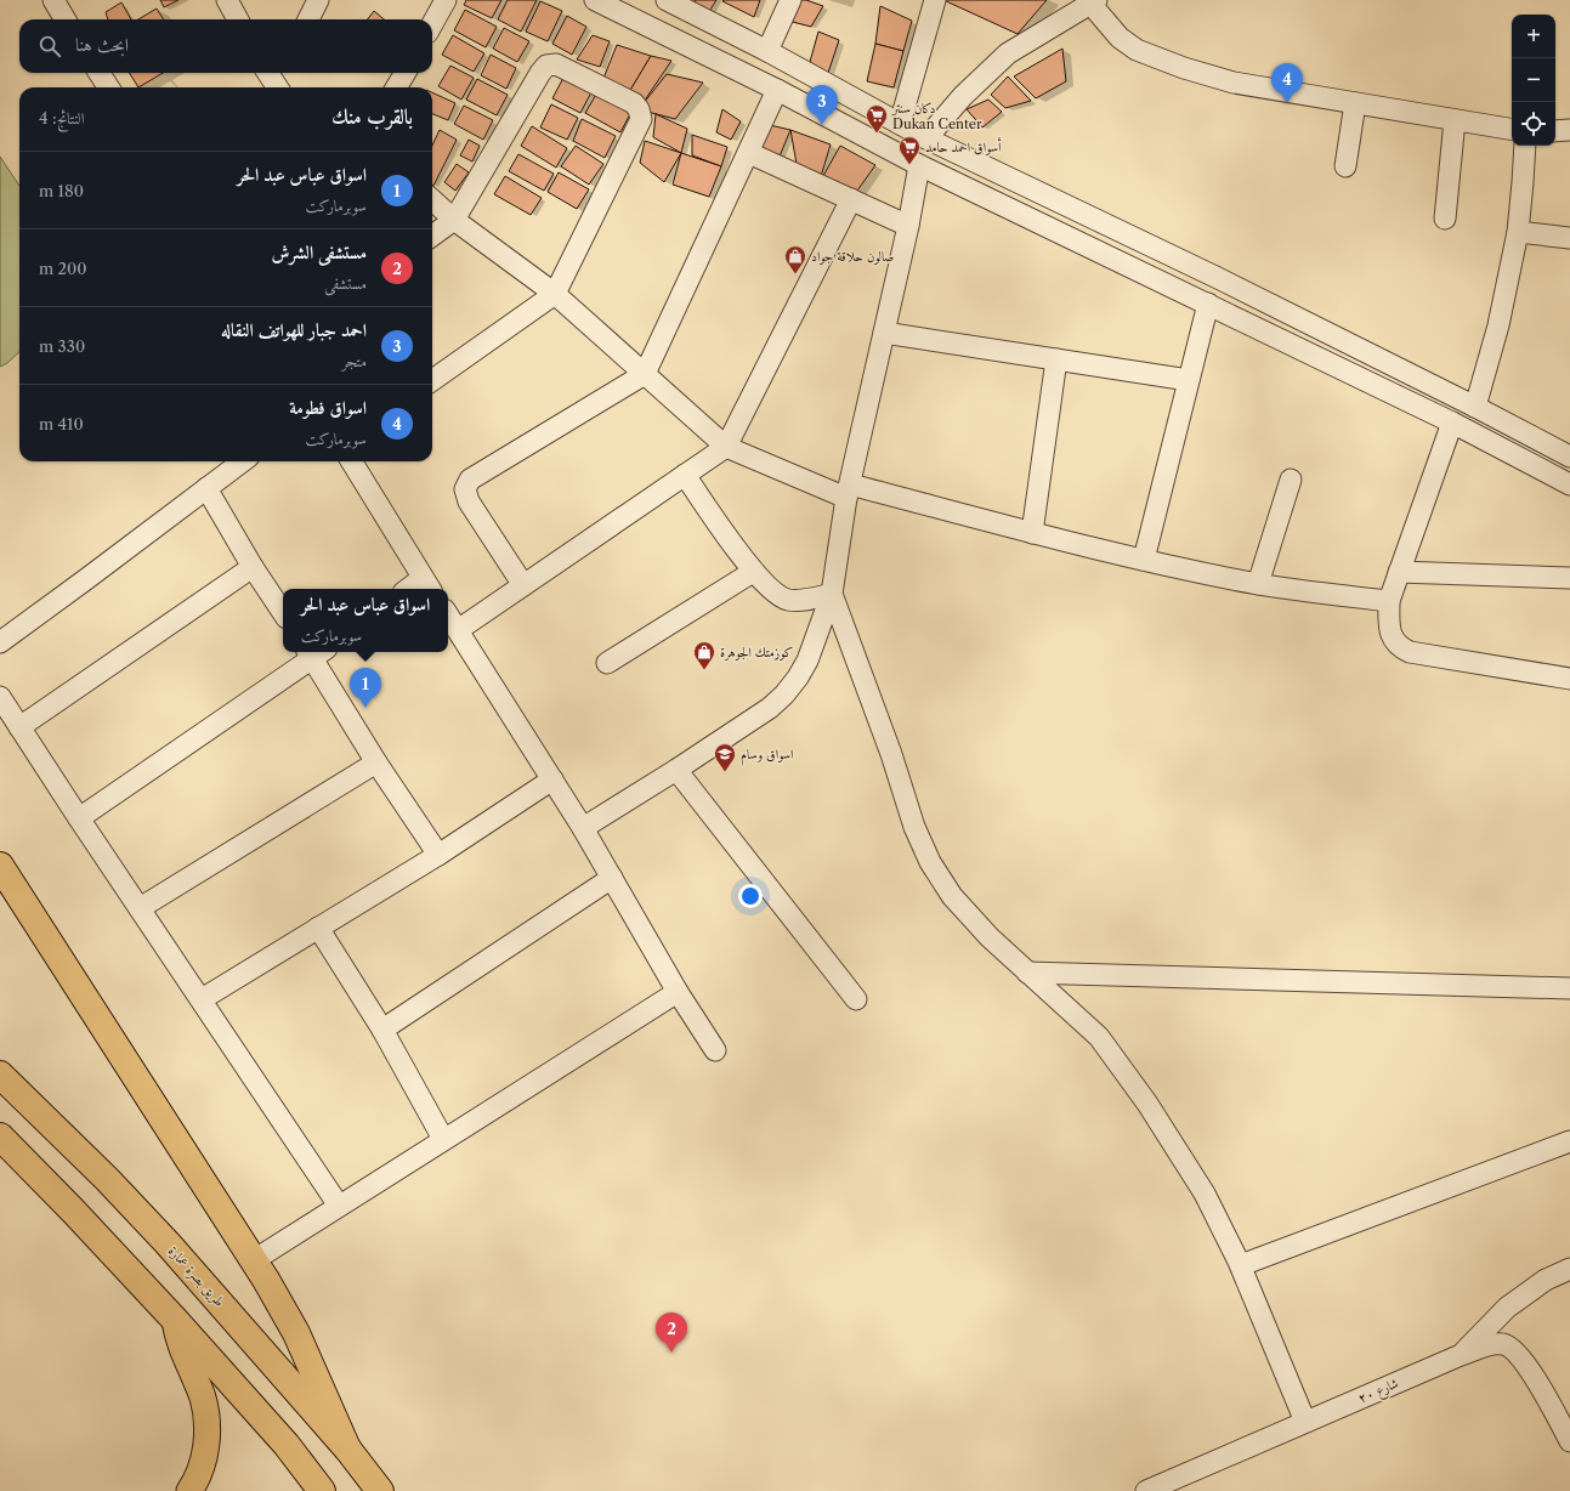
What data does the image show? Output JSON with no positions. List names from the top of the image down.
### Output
{
  "streets": {
    "highway": ["طريق بصرة عمارة"],
    "street": ["شارع ٢٠"]
  },
  "places": {
    "supermarket": ["دكان سنتر Dukan Center", "أسواق احمد حامد"],
    "shop": ["صالون حلاقة جواد", "كوزمتك الجوهرة"],
    "school or university": ["اسواق وسام"]
  },
  "page": {
    "map_buttons": ["+", "−"],
    "search": "ابحث هنا",
    "pins": [
      "4",
      "3",
      "1",
      "2"
    ],
    "heading": ["بالقرب منك", "النتائج: 4"],
    "list": [
      {
        "mark": "1",
        "name": "اسواق عباس عبد الحر",
        "note": "سوبرماركت",
        "value": "180 m"
      },
      {
        "mark": "2",
        "name": "مستشفى الشرش",
        "note": "مستشفى",
        "value": "200 m"
      },
      {
        "mark": "3",
        "name": "احمد جبار للهواتف النقاله",
        "note": "متجر",
        "value": "330 m"
      },
      {
        "mark": "4",
        "name": "اسواق فطومة",
        "note": "سوبرماركت",
        "value": "410 m"
      }
    ],
    "popup": ["اسواق عباس عبد الحر", "سوبرماركت"]
  }
}
